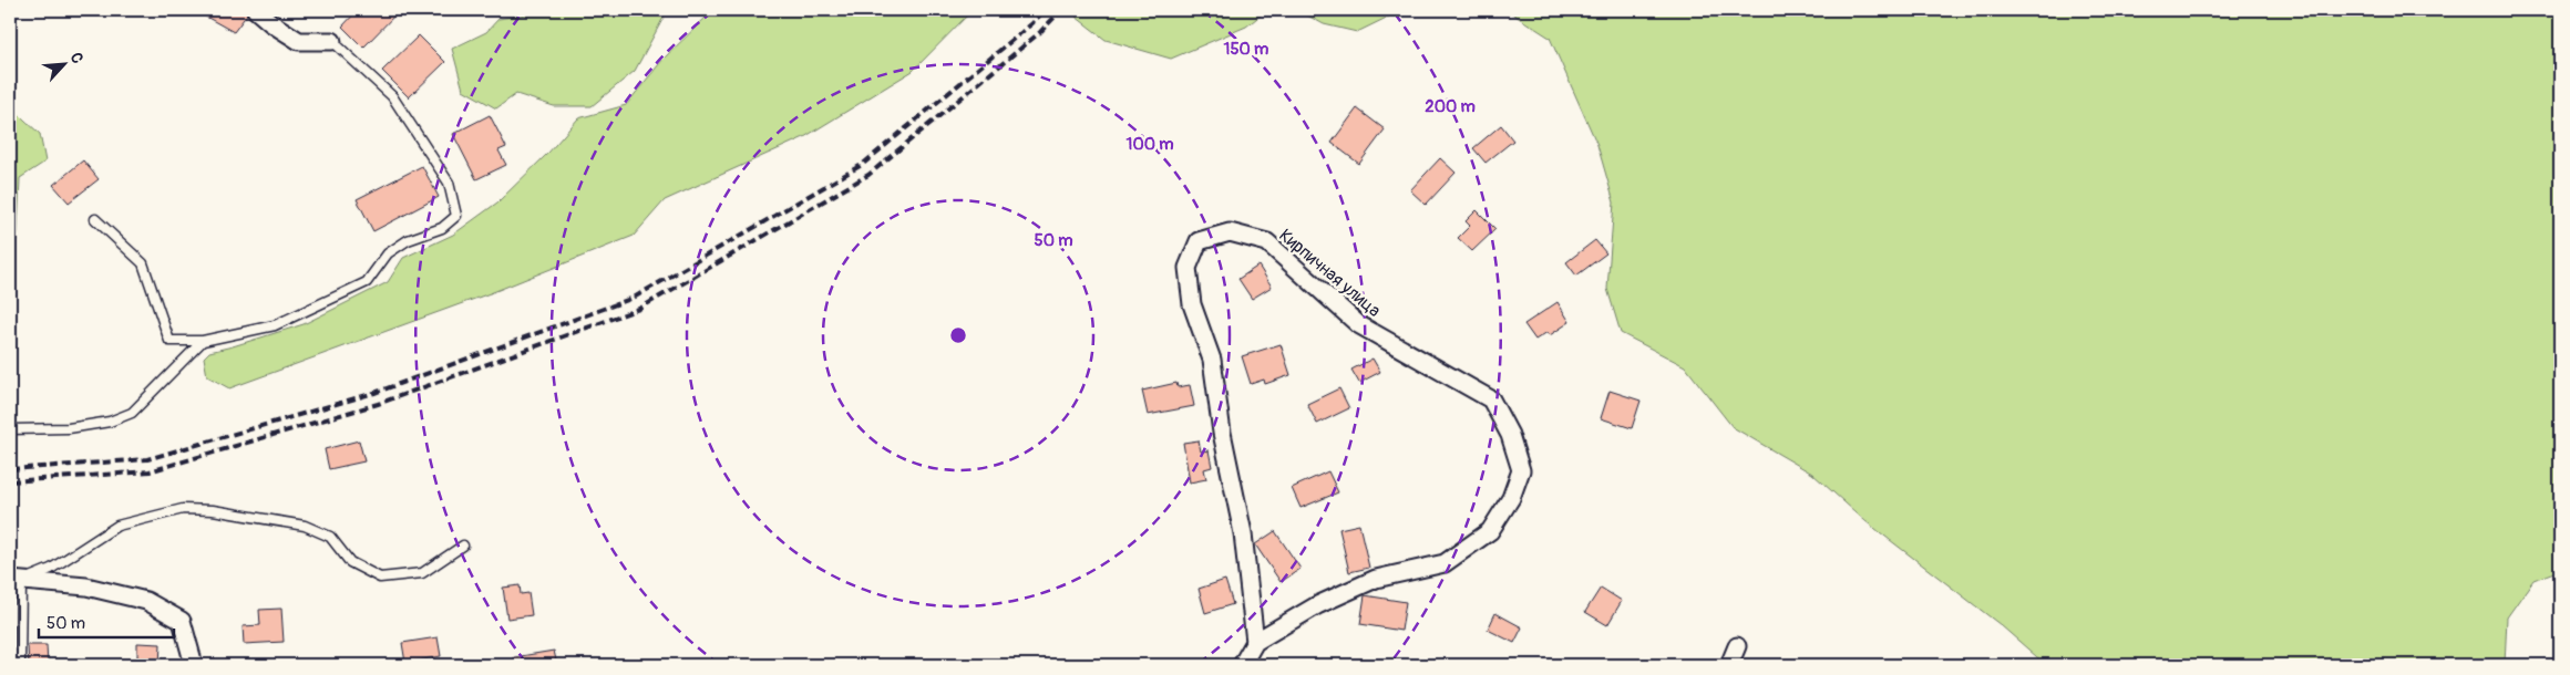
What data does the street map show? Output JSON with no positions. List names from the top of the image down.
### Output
{
  "streets": {
    "street": ["Кирпичная улица"]
  },
  "scale_bar": "50 m",
  "north": "top right",
  "rings": [
    "150 m",
    "200 m",
    "100 m",
    "50 m"
  ]
}
